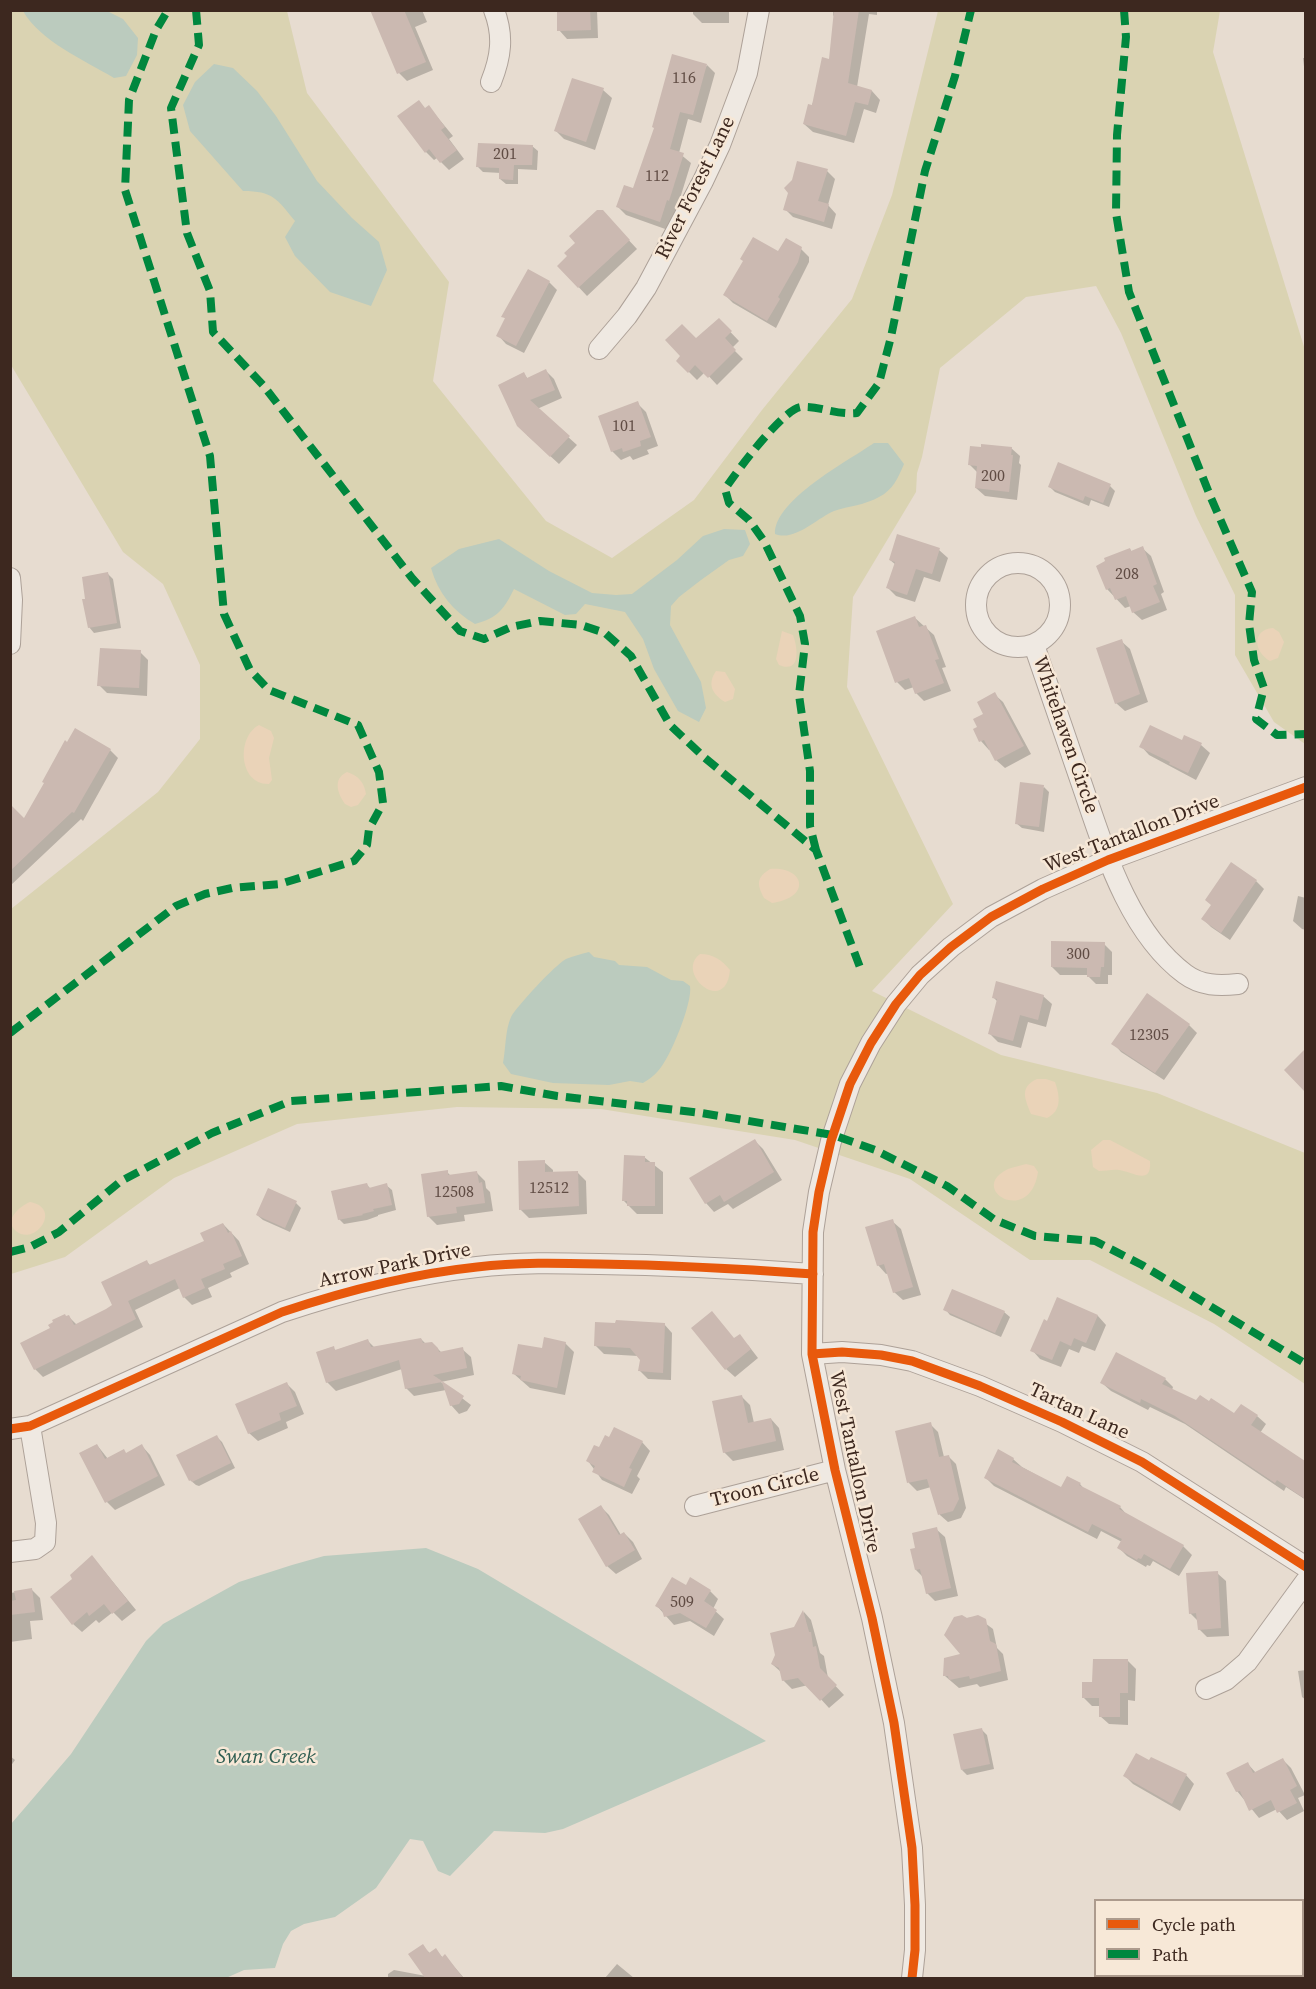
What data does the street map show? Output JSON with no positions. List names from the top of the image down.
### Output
{
  "streets": {
    "street": [
      "River Forest Lane",
      "Whitehaven Circle",
      "West Tantallon Drive",
      "Arrow Park Drive",
      "Tartan Lane",
      "Troon Circle"
    ]
  },
  "crossings": [
    ["Whitehaven Circle", "West Tantallon Drive"],
    ["West Tantallon Drive", "Arrow Park Drive"],
    ["West Tantallon Drive", "Tartan Lane"],
    ["West Tantallon Drive", "Troon Circle"]
  ],
  "water": ["Swan Creek"],
  "house_numbers": [
    "116",
    "201",
    "112",
    "101",
    "200",
    "208",
    "300",
    "12305",
    "12512",
    "12508",
    "509"
  ],
  "legend": ["Cycle path", "Path"]
}
